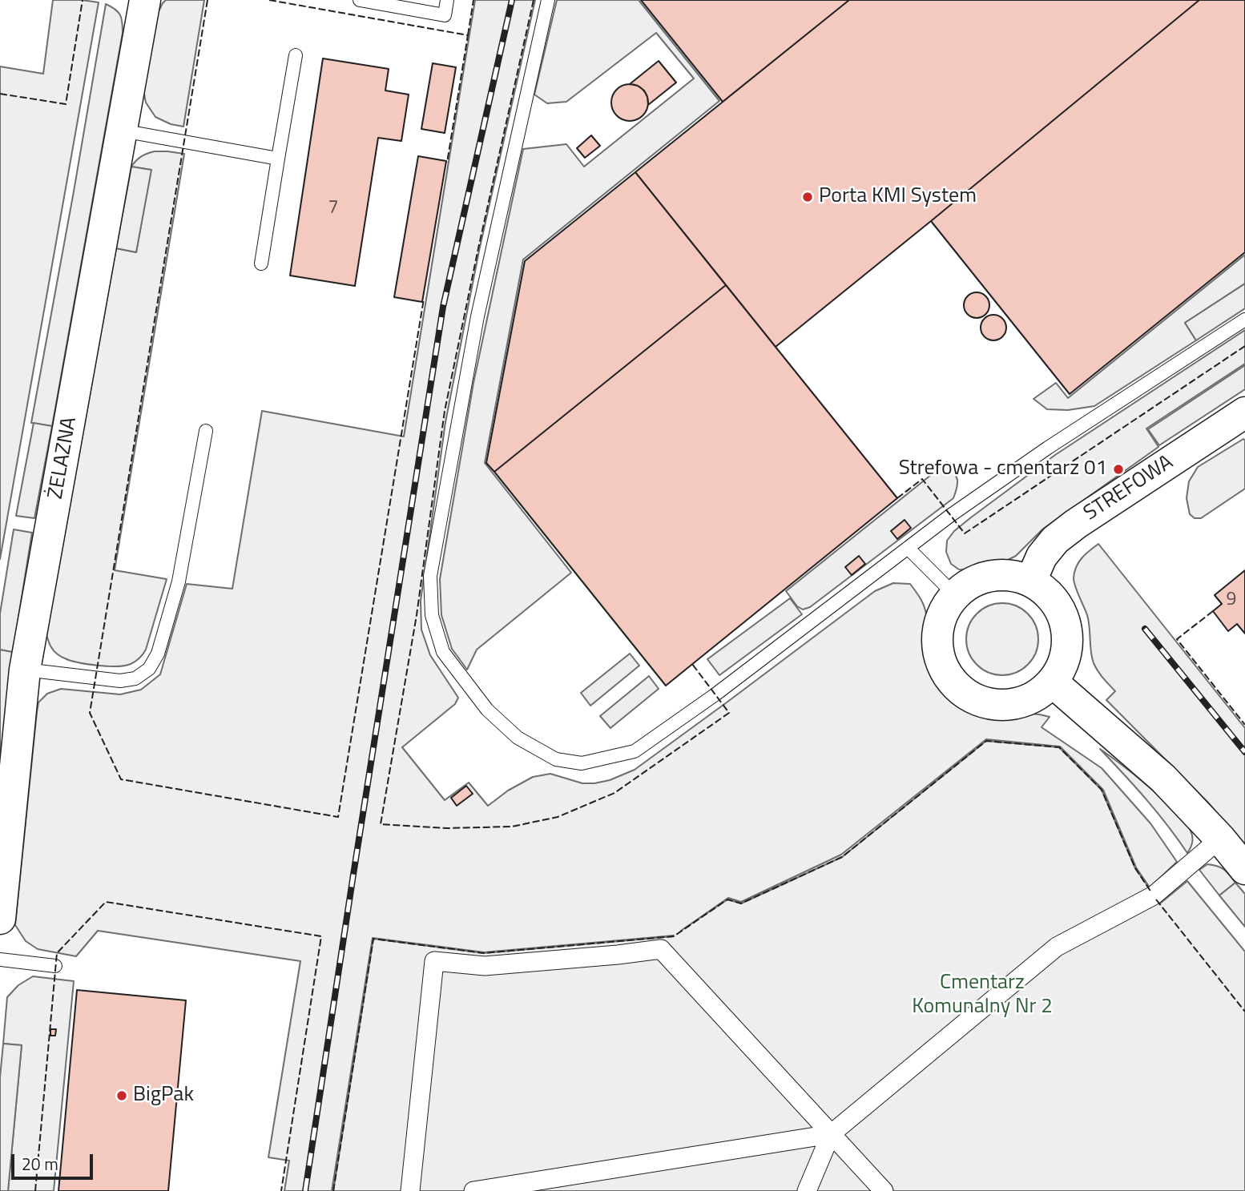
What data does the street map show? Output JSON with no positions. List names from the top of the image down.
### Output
{
  "streets": {
    "street": ["ŻELAZNA", "STREFOWA"]
  },
  "parks": ["Cmentarz Komunalny Nr 2"],
  "places": ["Porta KMI System", "Strefowa - cmentarz 01", "BigPak"],
  "house_numbers": ["7", "9"],
  "scale_bar": "20 m"
}
